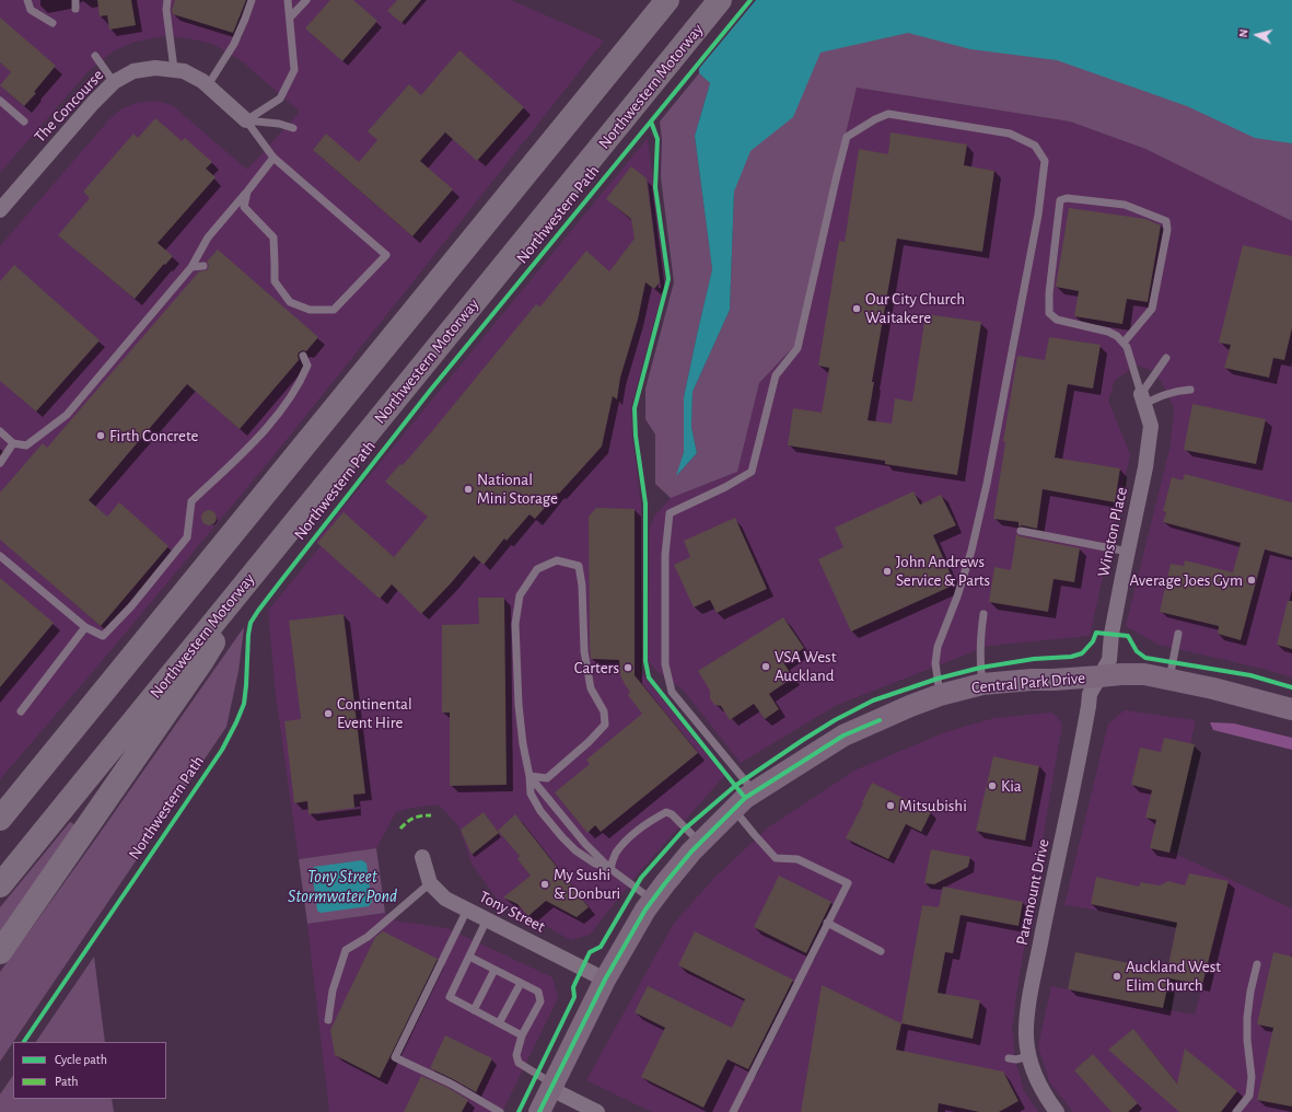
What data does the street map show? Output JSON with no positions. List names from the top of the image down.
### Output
{
  "streets": {
    "highway": ["Northwestern Motorway"],
    "main road": ["Central Park Drive"],
    "street": [
      "The Concourse",
      "Winston Place",
      "Paramount Drive",
      "Tony Street"
    ],
    "cycle path": ["Northwestern Path"]
  },
  "crossings": [
    ["Winston Place", "Central Park Drive"],
    ["Winston Place", "Paramount Drive"],
    ["Central Park Drive", "Paramount Drive"],
    ["Central Park Drive", "Tony Street"]
  ],
  "water": ["Tony Street Stormwater Pond"],
  "places": [
    "Our City Church Waitakere",
    "Firth Concrete",
    "National Mini Storage",
    "John Andrews Service & Parts",
    "Average Joes Gym",
    "VSA West Auckland",
    "Carters",
    "Continental Event Hire",
    "Kia",
    "Mitsubishi",
    "My Sushi & Donburi",
    "Auckland West Elim Church"
  ],
  "legend": ["Cycle path", "Path"],
  "north": "left"
}
